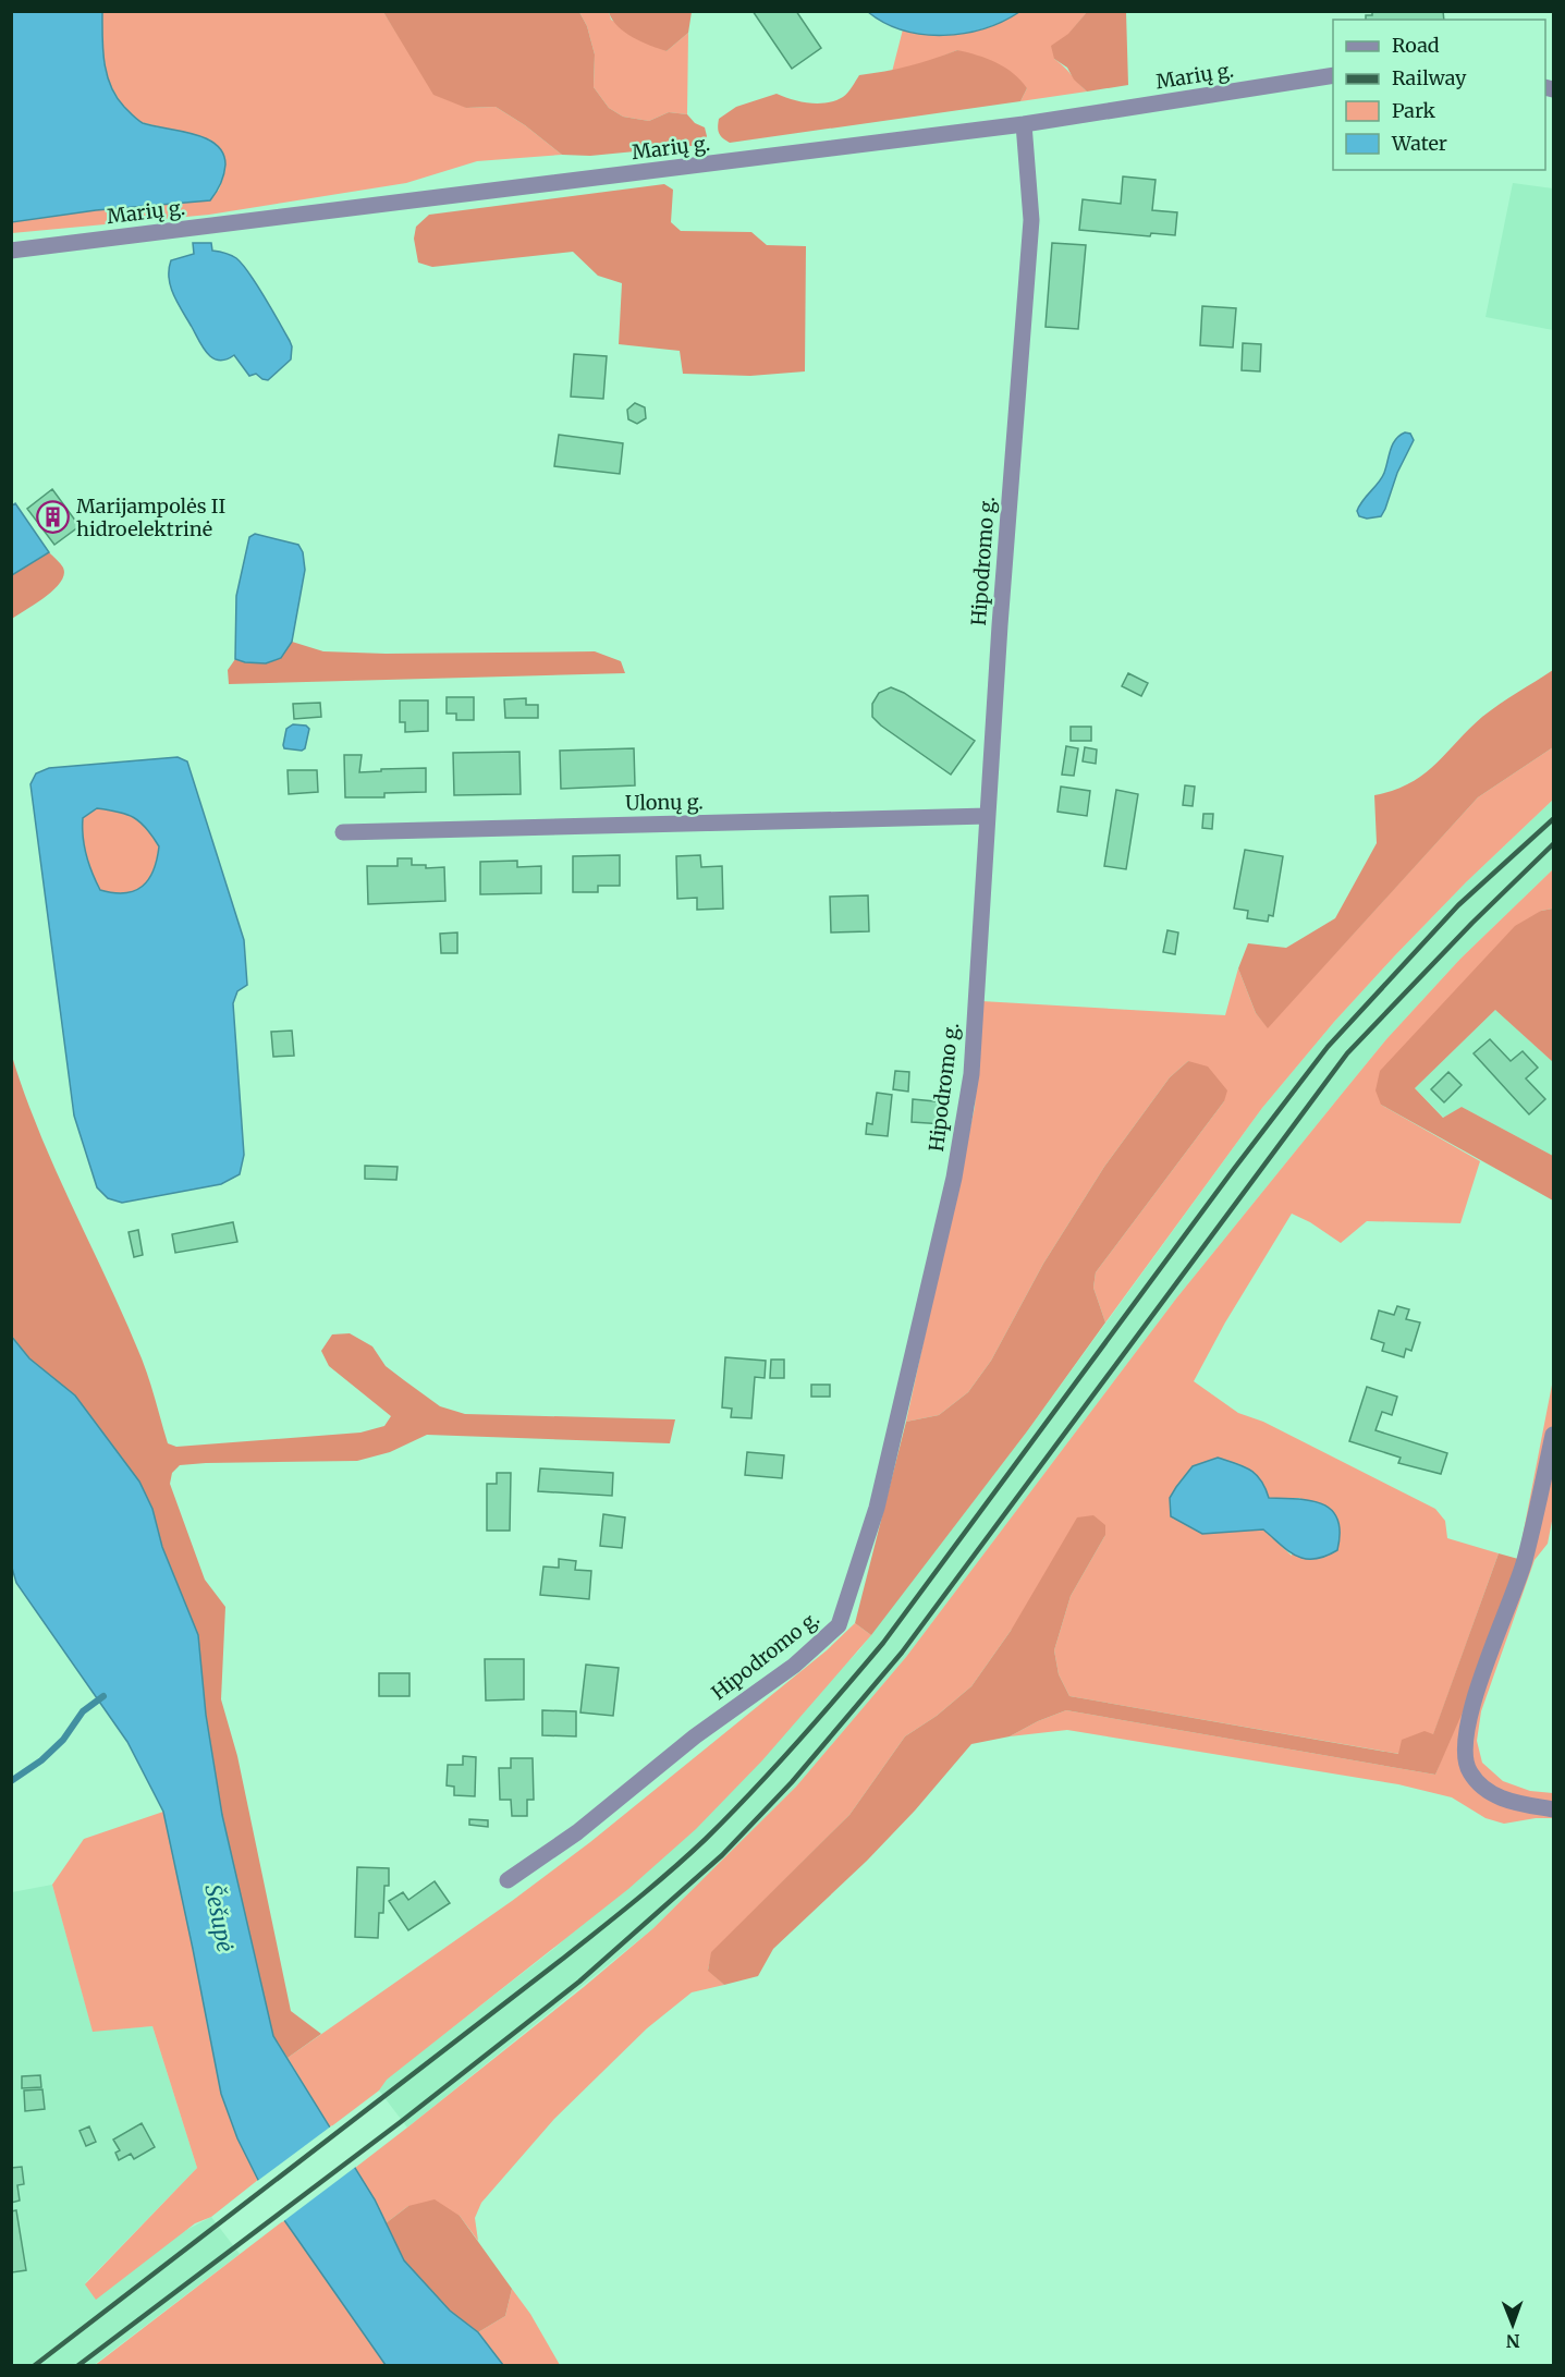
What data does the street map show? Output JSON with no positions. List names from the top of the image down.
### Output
{
  "streets": {
    "street": ["Marių g.", "Hipodromo g.", "Ulonų g."]
  },
  "crossings": [
    ["Marių g.", "Hipodromo g."],
    ["Hipodromo g.", "Ulonų g."]
  ],
  "water": ["Šešupė"],
  "places": {
    "building": ["Marijampolės II hidroelektrinė"]
  },
  "legend": [
    "Road",
    "Railway",
    "Park",
    "Water"
  ],
  "north": "bottom"
}
